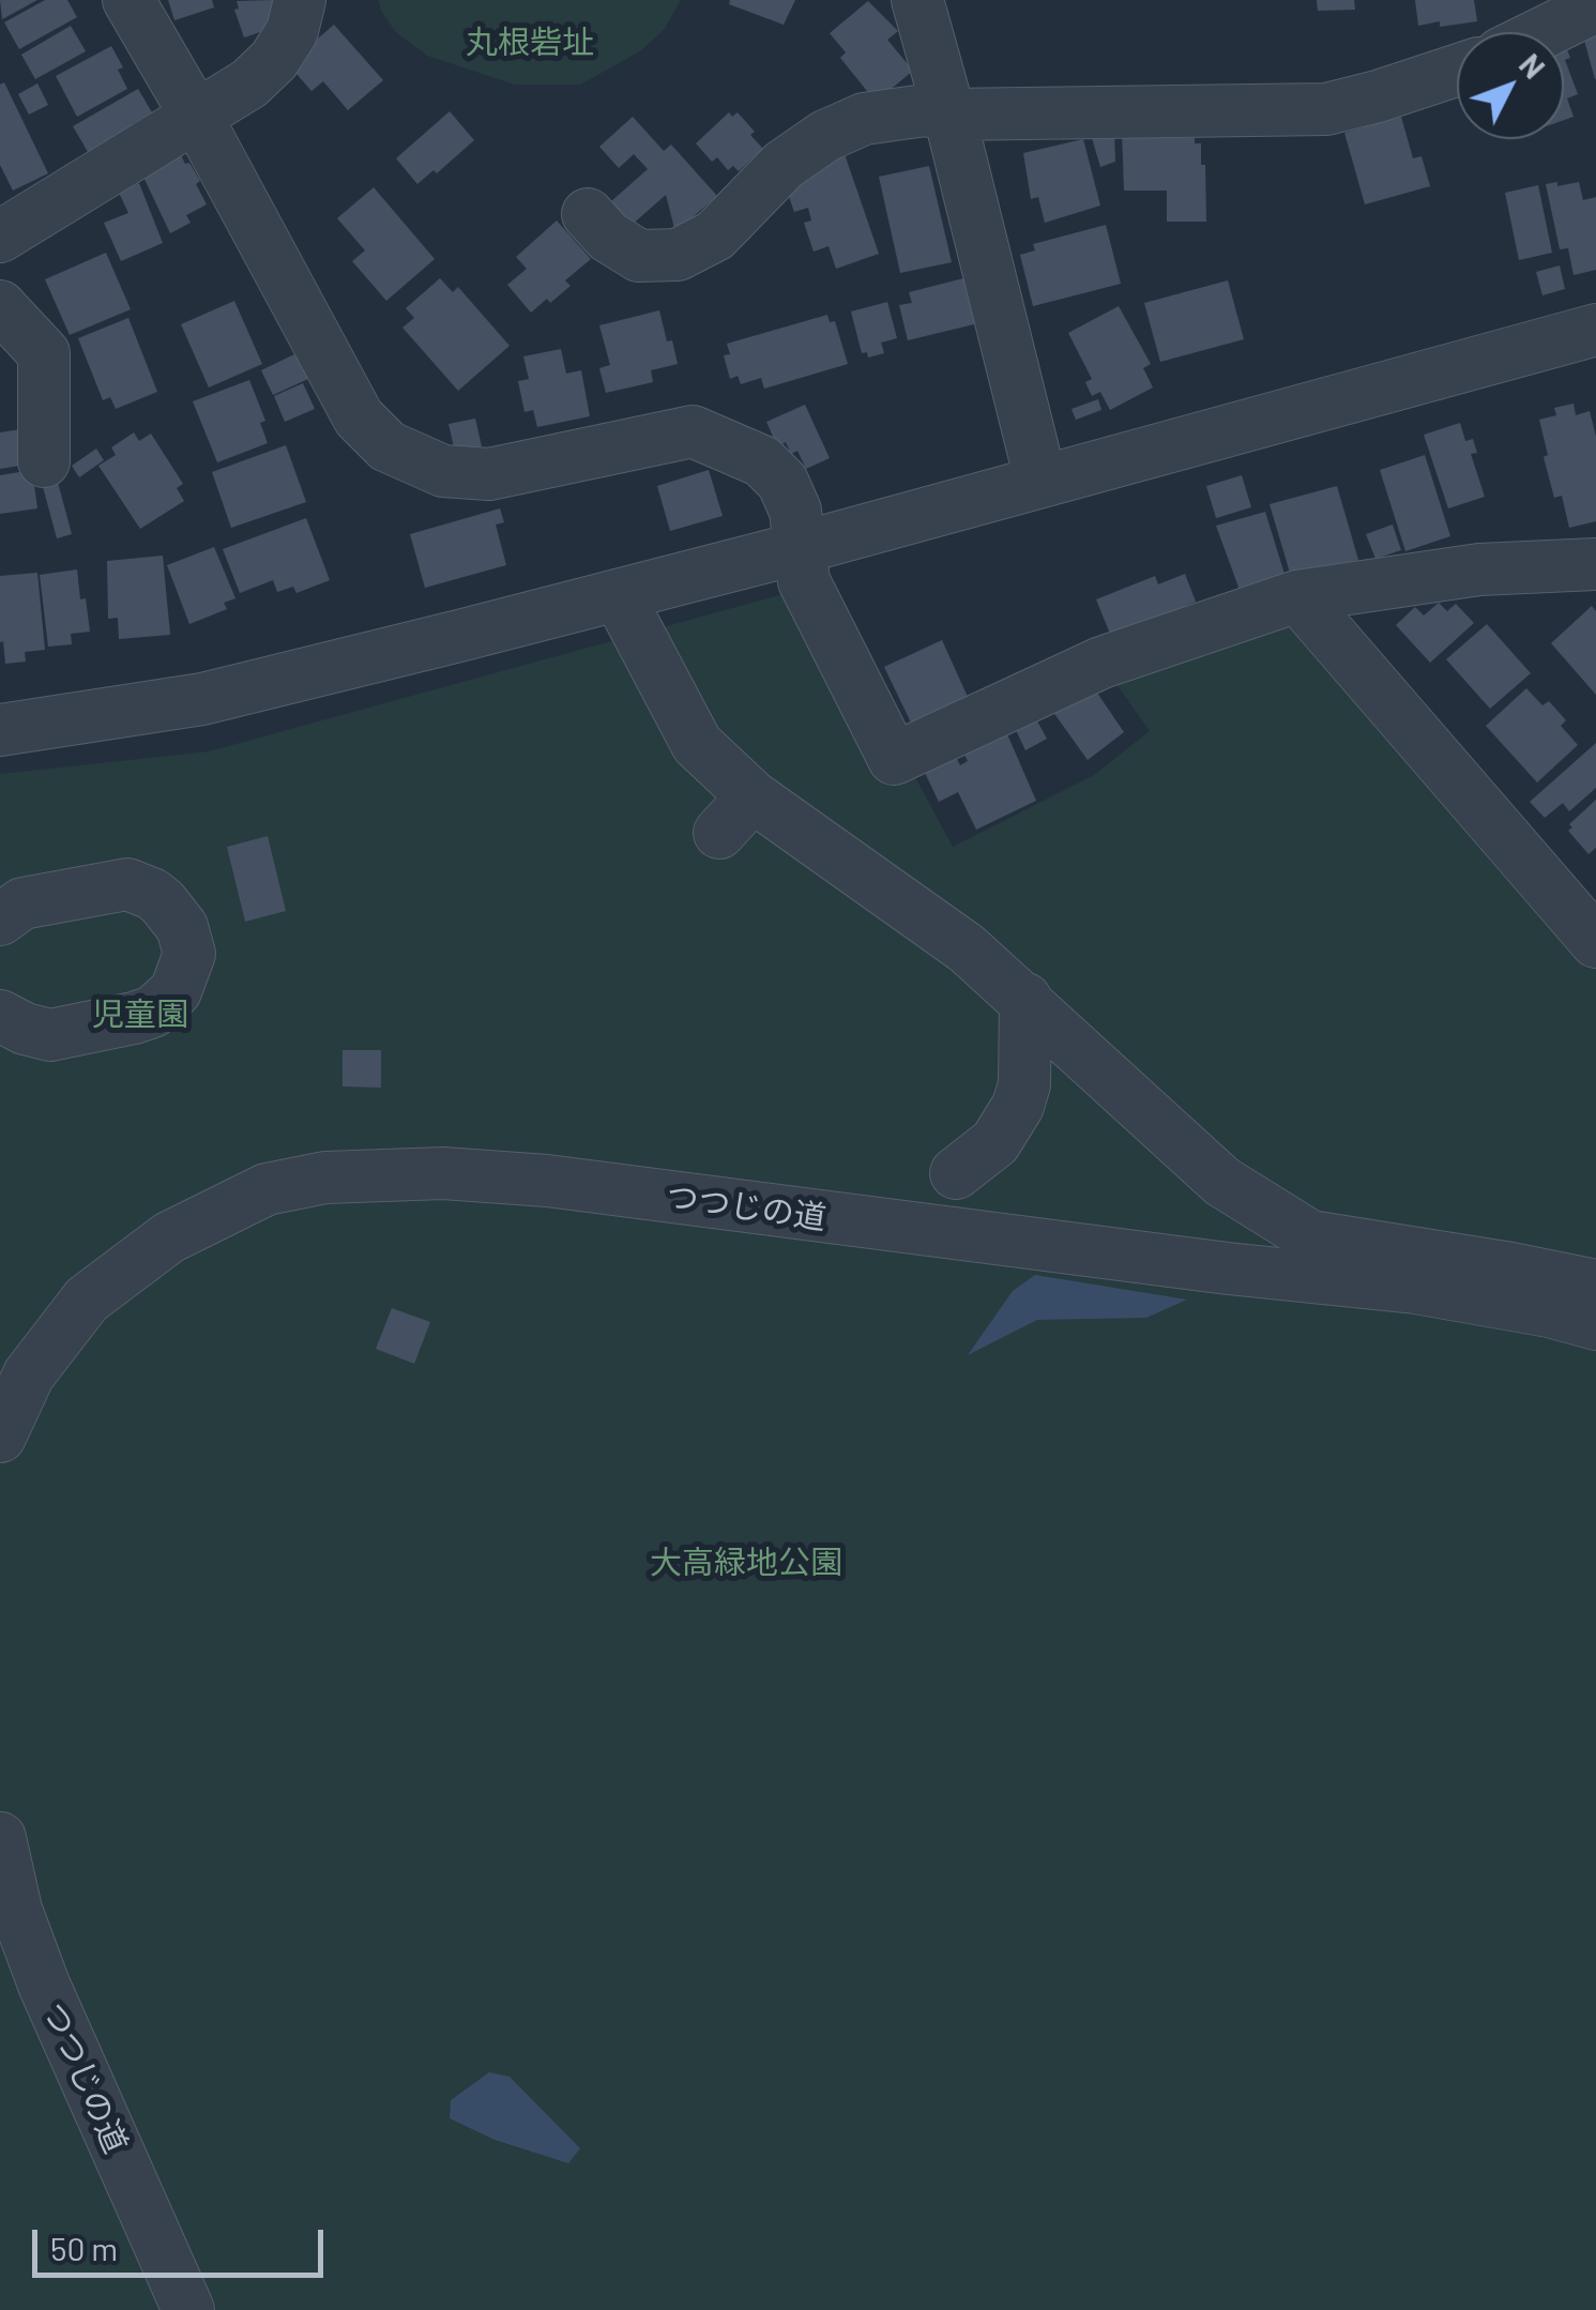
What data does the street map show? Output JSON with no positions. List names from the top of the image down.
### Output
{
  "streets": {
    "street": ["つつじの道"]
  },
  "parks": ["丸根砦址", "児童園", "大高緑地公園"],
  "scale_bar": "50 m",
  "north": "top right"
}
